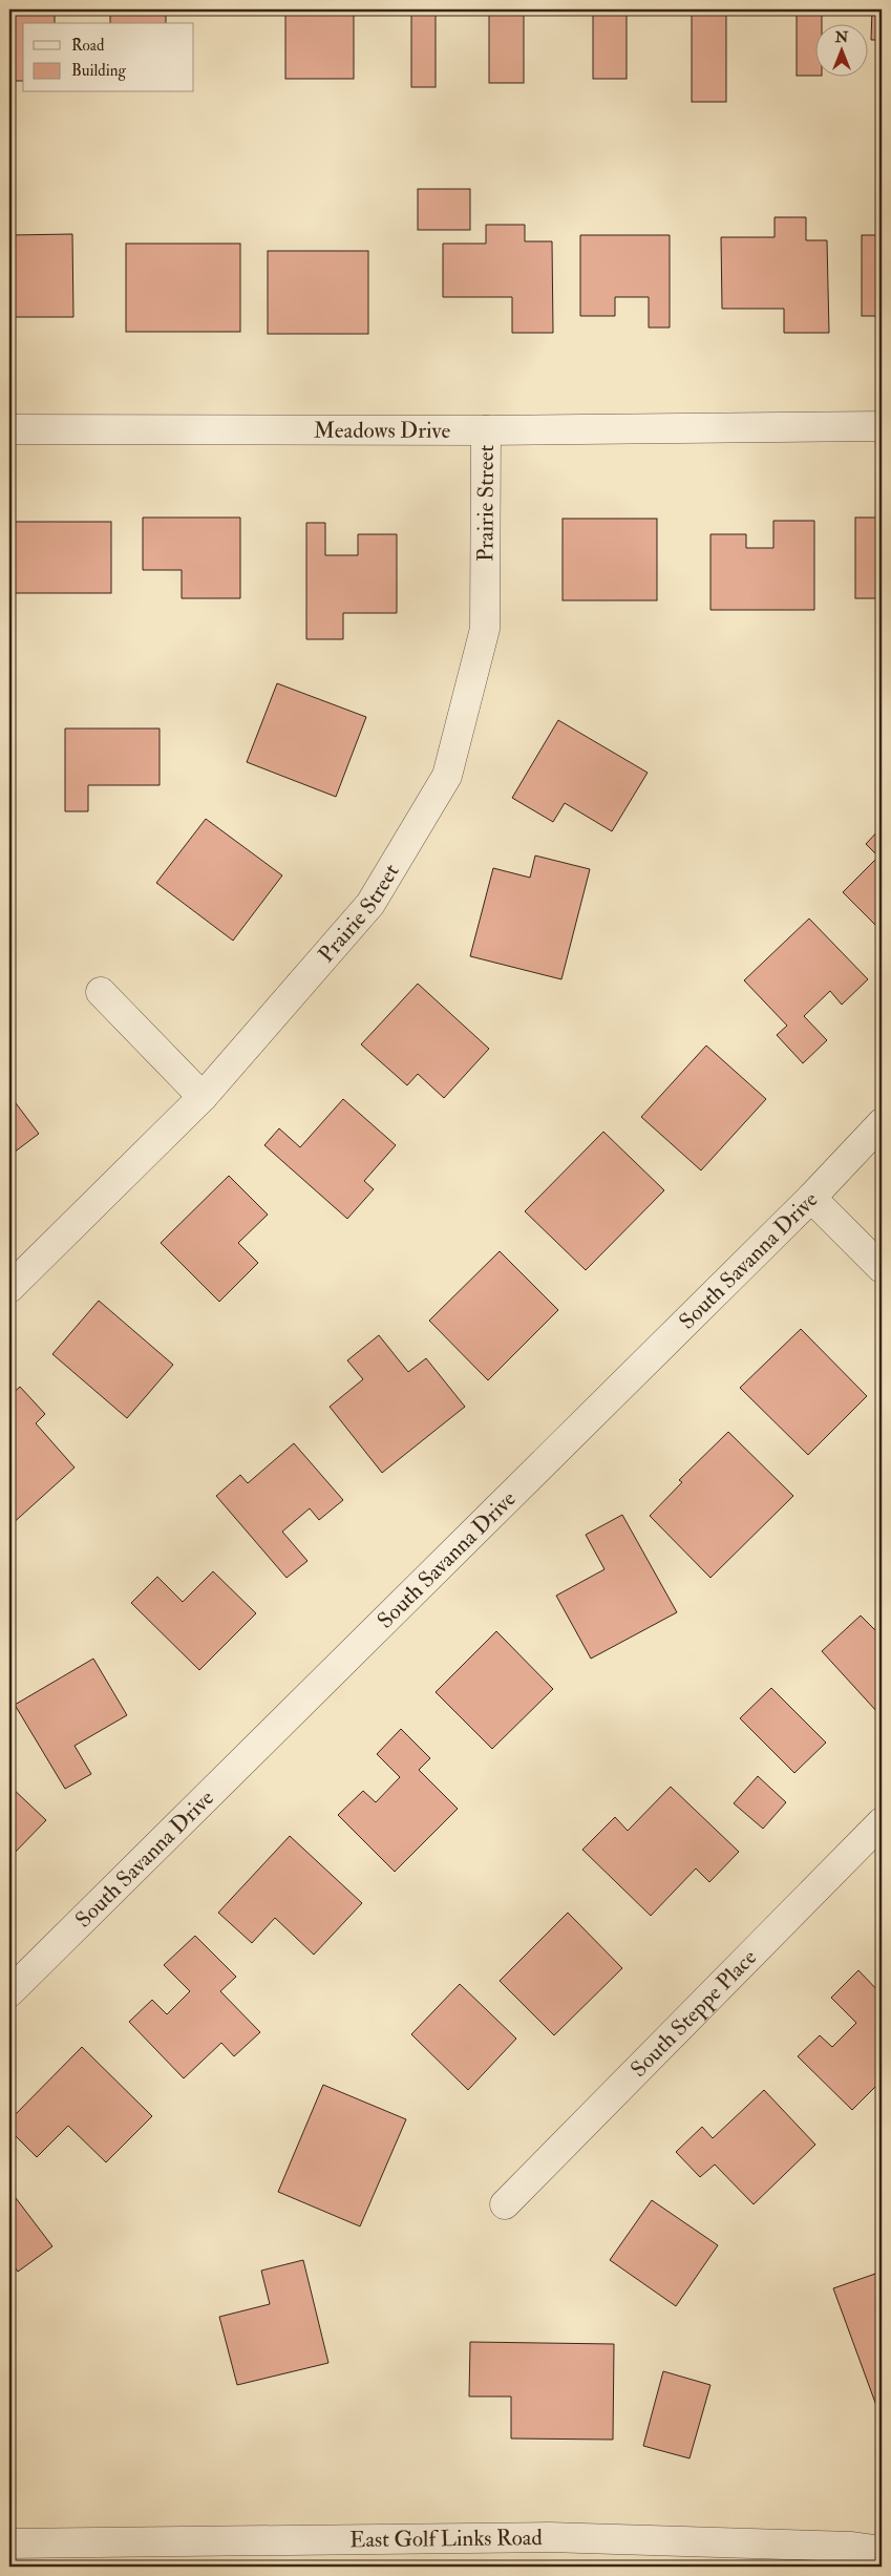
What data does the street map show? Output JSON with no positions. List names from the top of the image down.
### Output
{
  "streets": {
    "street": [
      "Meadows Drive",
      "Prairie Street",
      "South Savanna Drive",
      "South Steppe Place",
      "East Golf Links Road"
    ]
  },
  "crossings": [
    ["Meadows Drive", "Prairie Street"]
  ],
  "legend": ["Road", "Building"],
  "north": "top"
}
